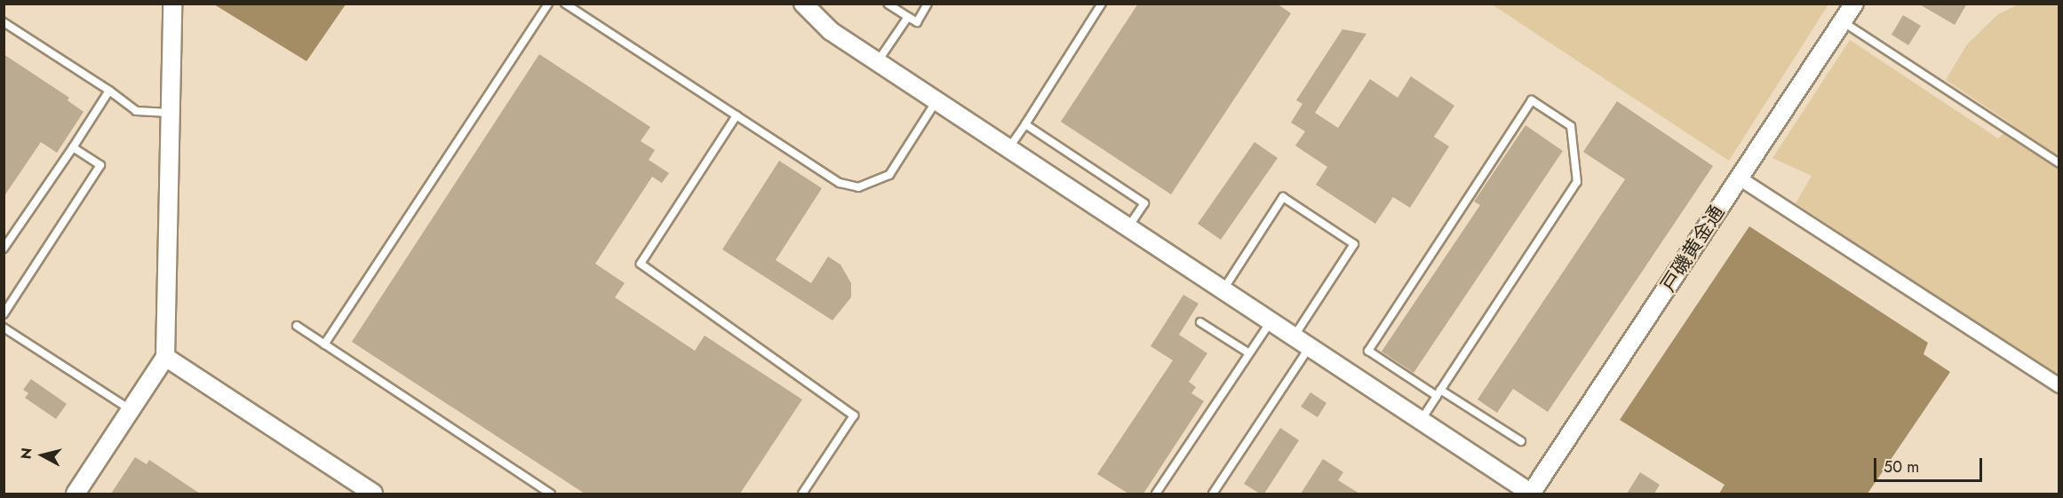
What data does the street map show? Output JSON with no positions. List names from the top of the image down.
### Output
{
  "streets": {
    "street": ["戸磯黄金通"]
  },
  "scale_bar": "50 m",
  "north": "left"
}
